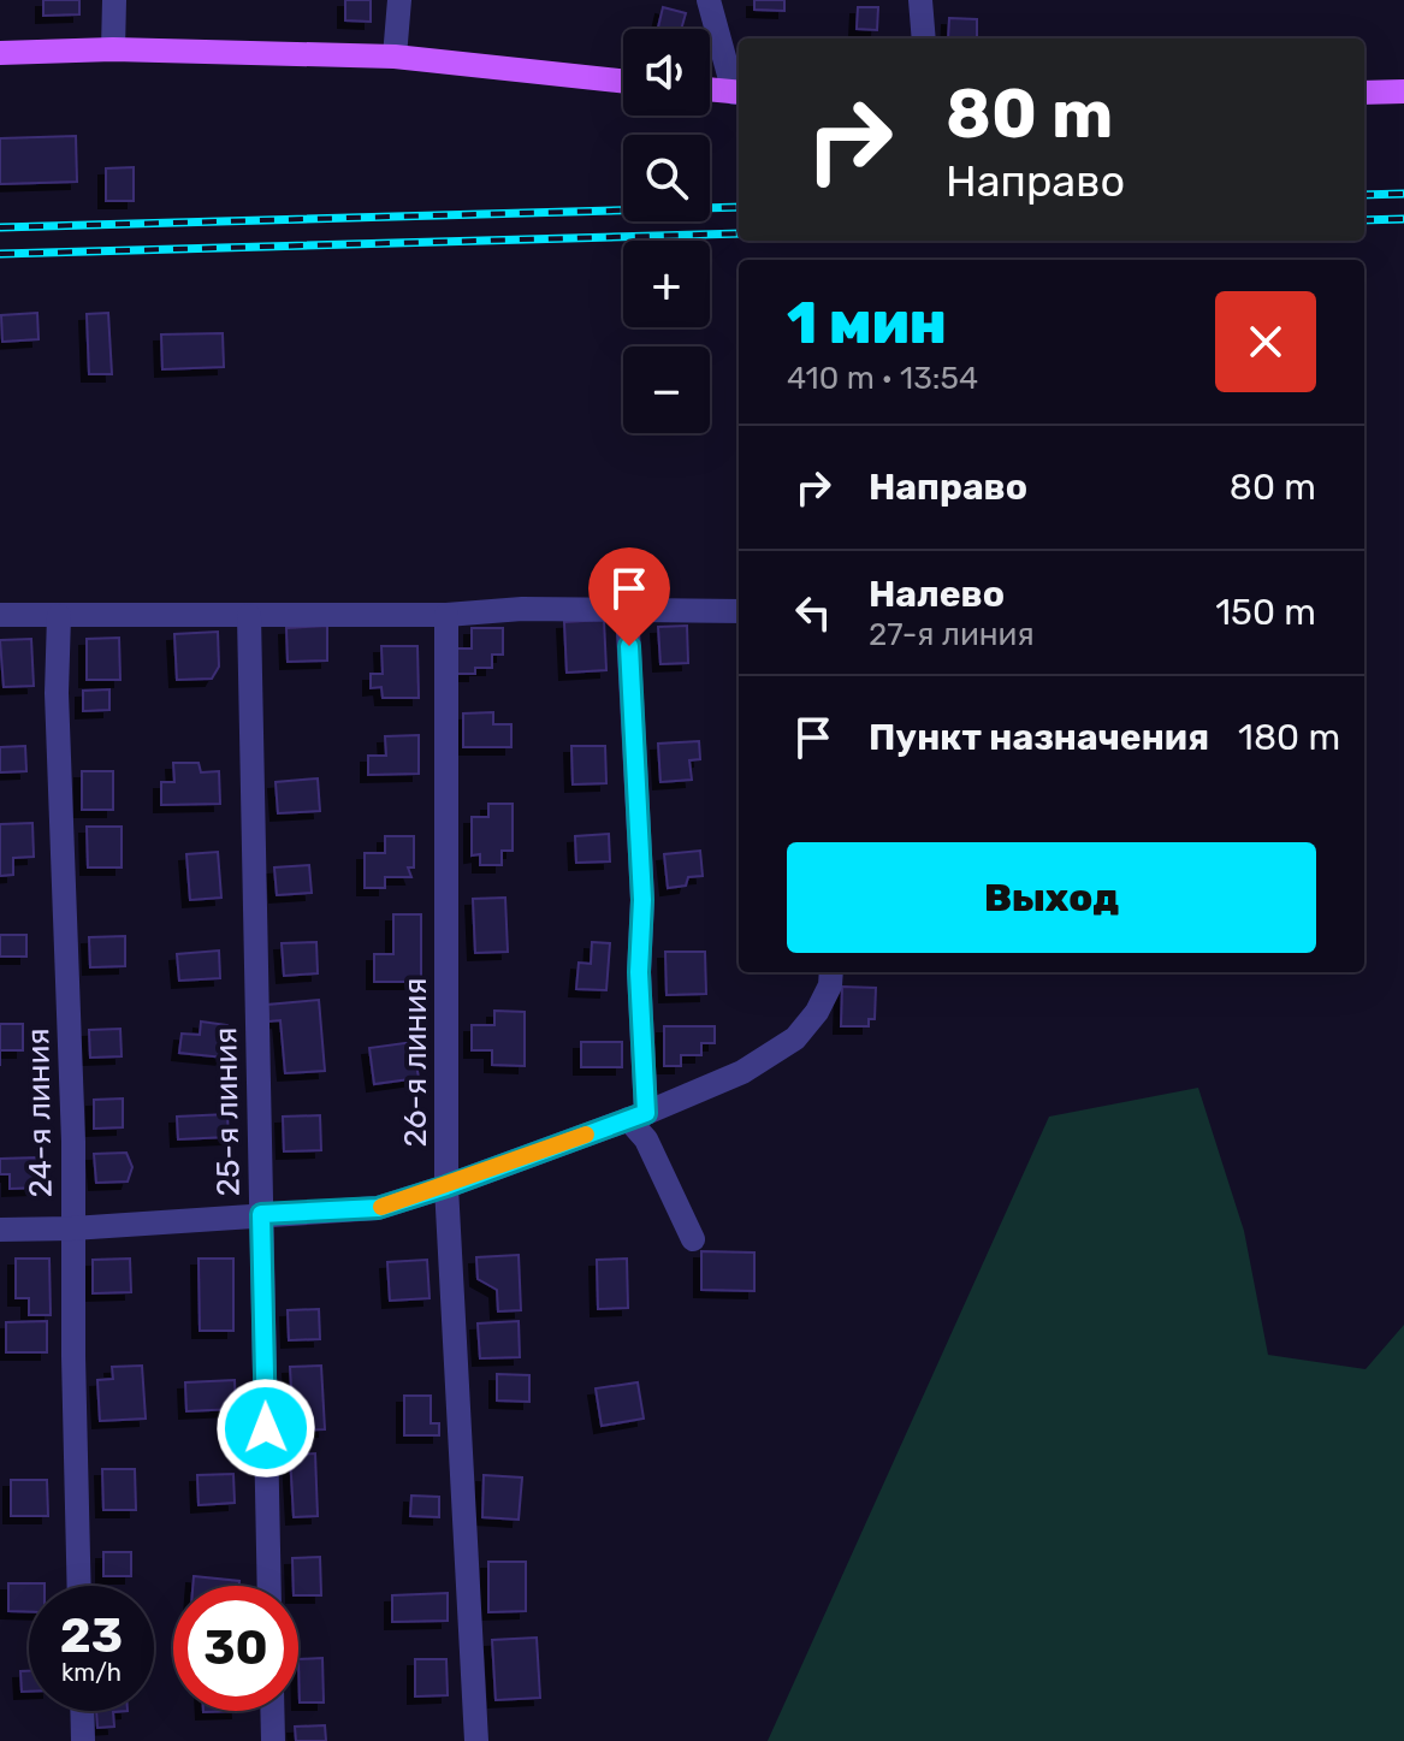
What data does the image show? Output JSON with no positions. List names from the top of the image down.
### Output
{
  "streets": {
    "street": ["26-я линия", "25-я линия", "24-я линия"]
  },
  "page": {
    "map_buttons": ["+", "−"],
    "turn": ["80 m", "Направо"],
    "heading": ["1 мин", "410 m · 13:54"],
    "list": [
      {
        "name": "Направо",
        "value": "80 m"
      },
      {
        "name": "Налево",
        "note": "27-я линия",
        "value": "150 m"
      },
      {
        "name": "Пункт назначения",
        "value": "180 m"
      }
    ],
    "buttons": "Выход",
    "speed": "23 km/h",
    "limit": "30"
  }
}
